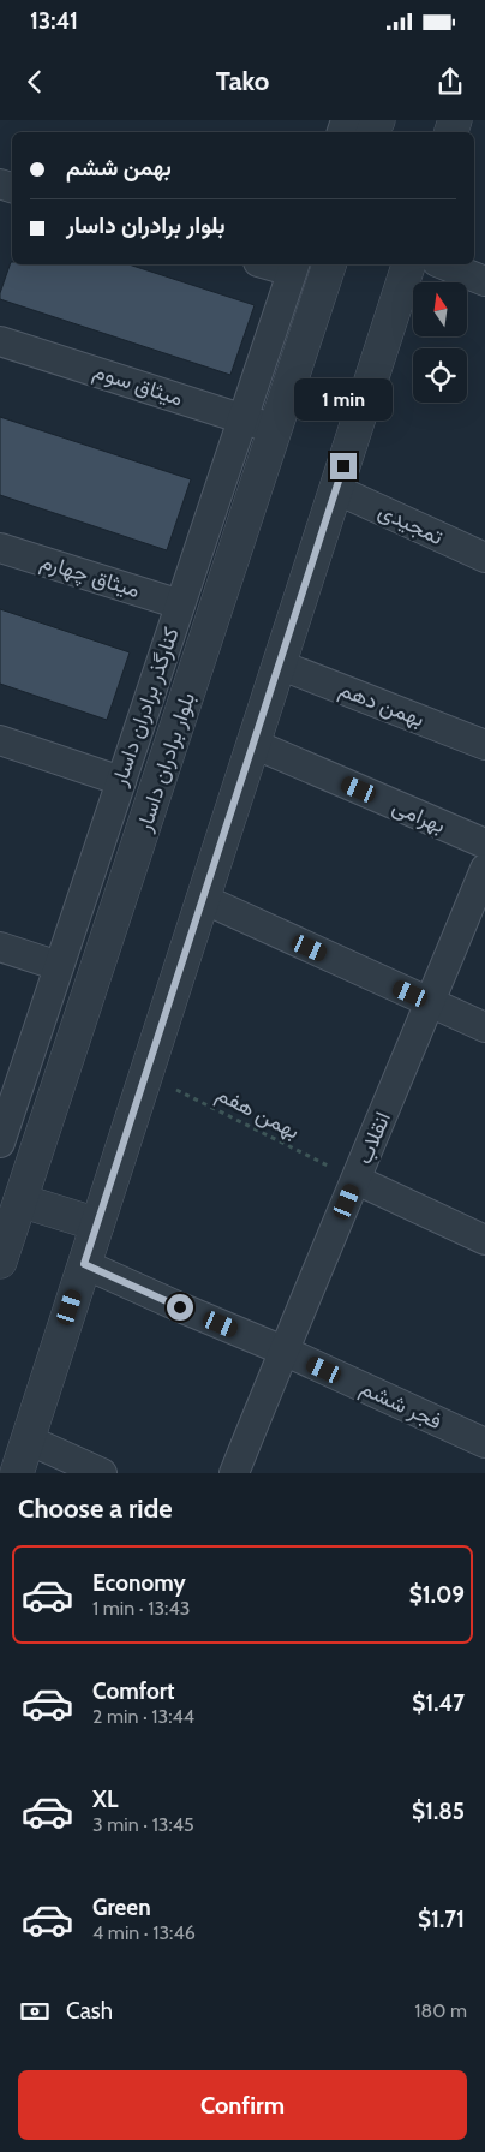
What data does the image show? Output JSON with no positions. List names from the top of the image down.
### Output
{
  "streets": {
    "street": [
      "میثاق سوم",
      "تمجیدی",
      "میثاق چهارم",
      "بهمن دهم",
      "کنارگذر برادران داسار",
      "بلوار برادران داسار",
      "بهرامی",
      "انقلاب",
      "فجر ششم"
    ],
    "path": ["بهمن هفم"]
  },
  "crossings": [
    ["میثاق سوم", "کنارگذر برادران داسار"],
    ["میثاق سوم", "بلوار برادران داسار"],
    ["میثاق چهارم", "کنارگذر برادران داسار"],
    ["بهمن هفم", "انقلاب"],
    ["انقلاب", "فجر ششم"]
  ],
  "north": "top",
  "page": {
    "status": "13:41",
    "header": "Tako",
    "banner": ["بهمن ششم", "بلوار برادران داسار"],
    "bubble": "1 min",
    "heading": "Choose a ride",
    "list": [
      {
        "name": "Economy",
        "note": "1 min · 13:43",
        "value": "$1.09"
      },
      {
        "name": "Comfort",
        "note": "2 min · 13:44",
        "value": "$1.47"
      },
      {
        "name": "XL",
        "note": "3 min · 13:45",
        "value": "$1.85"
      },
      {
        "name": "Green",
        "note": "4 min · 13:46",
        "value": "$1.71"
      }
    ],
    "pay": ["Cash", "180 m"],
    "buttons": "Confirm"
  }
}
